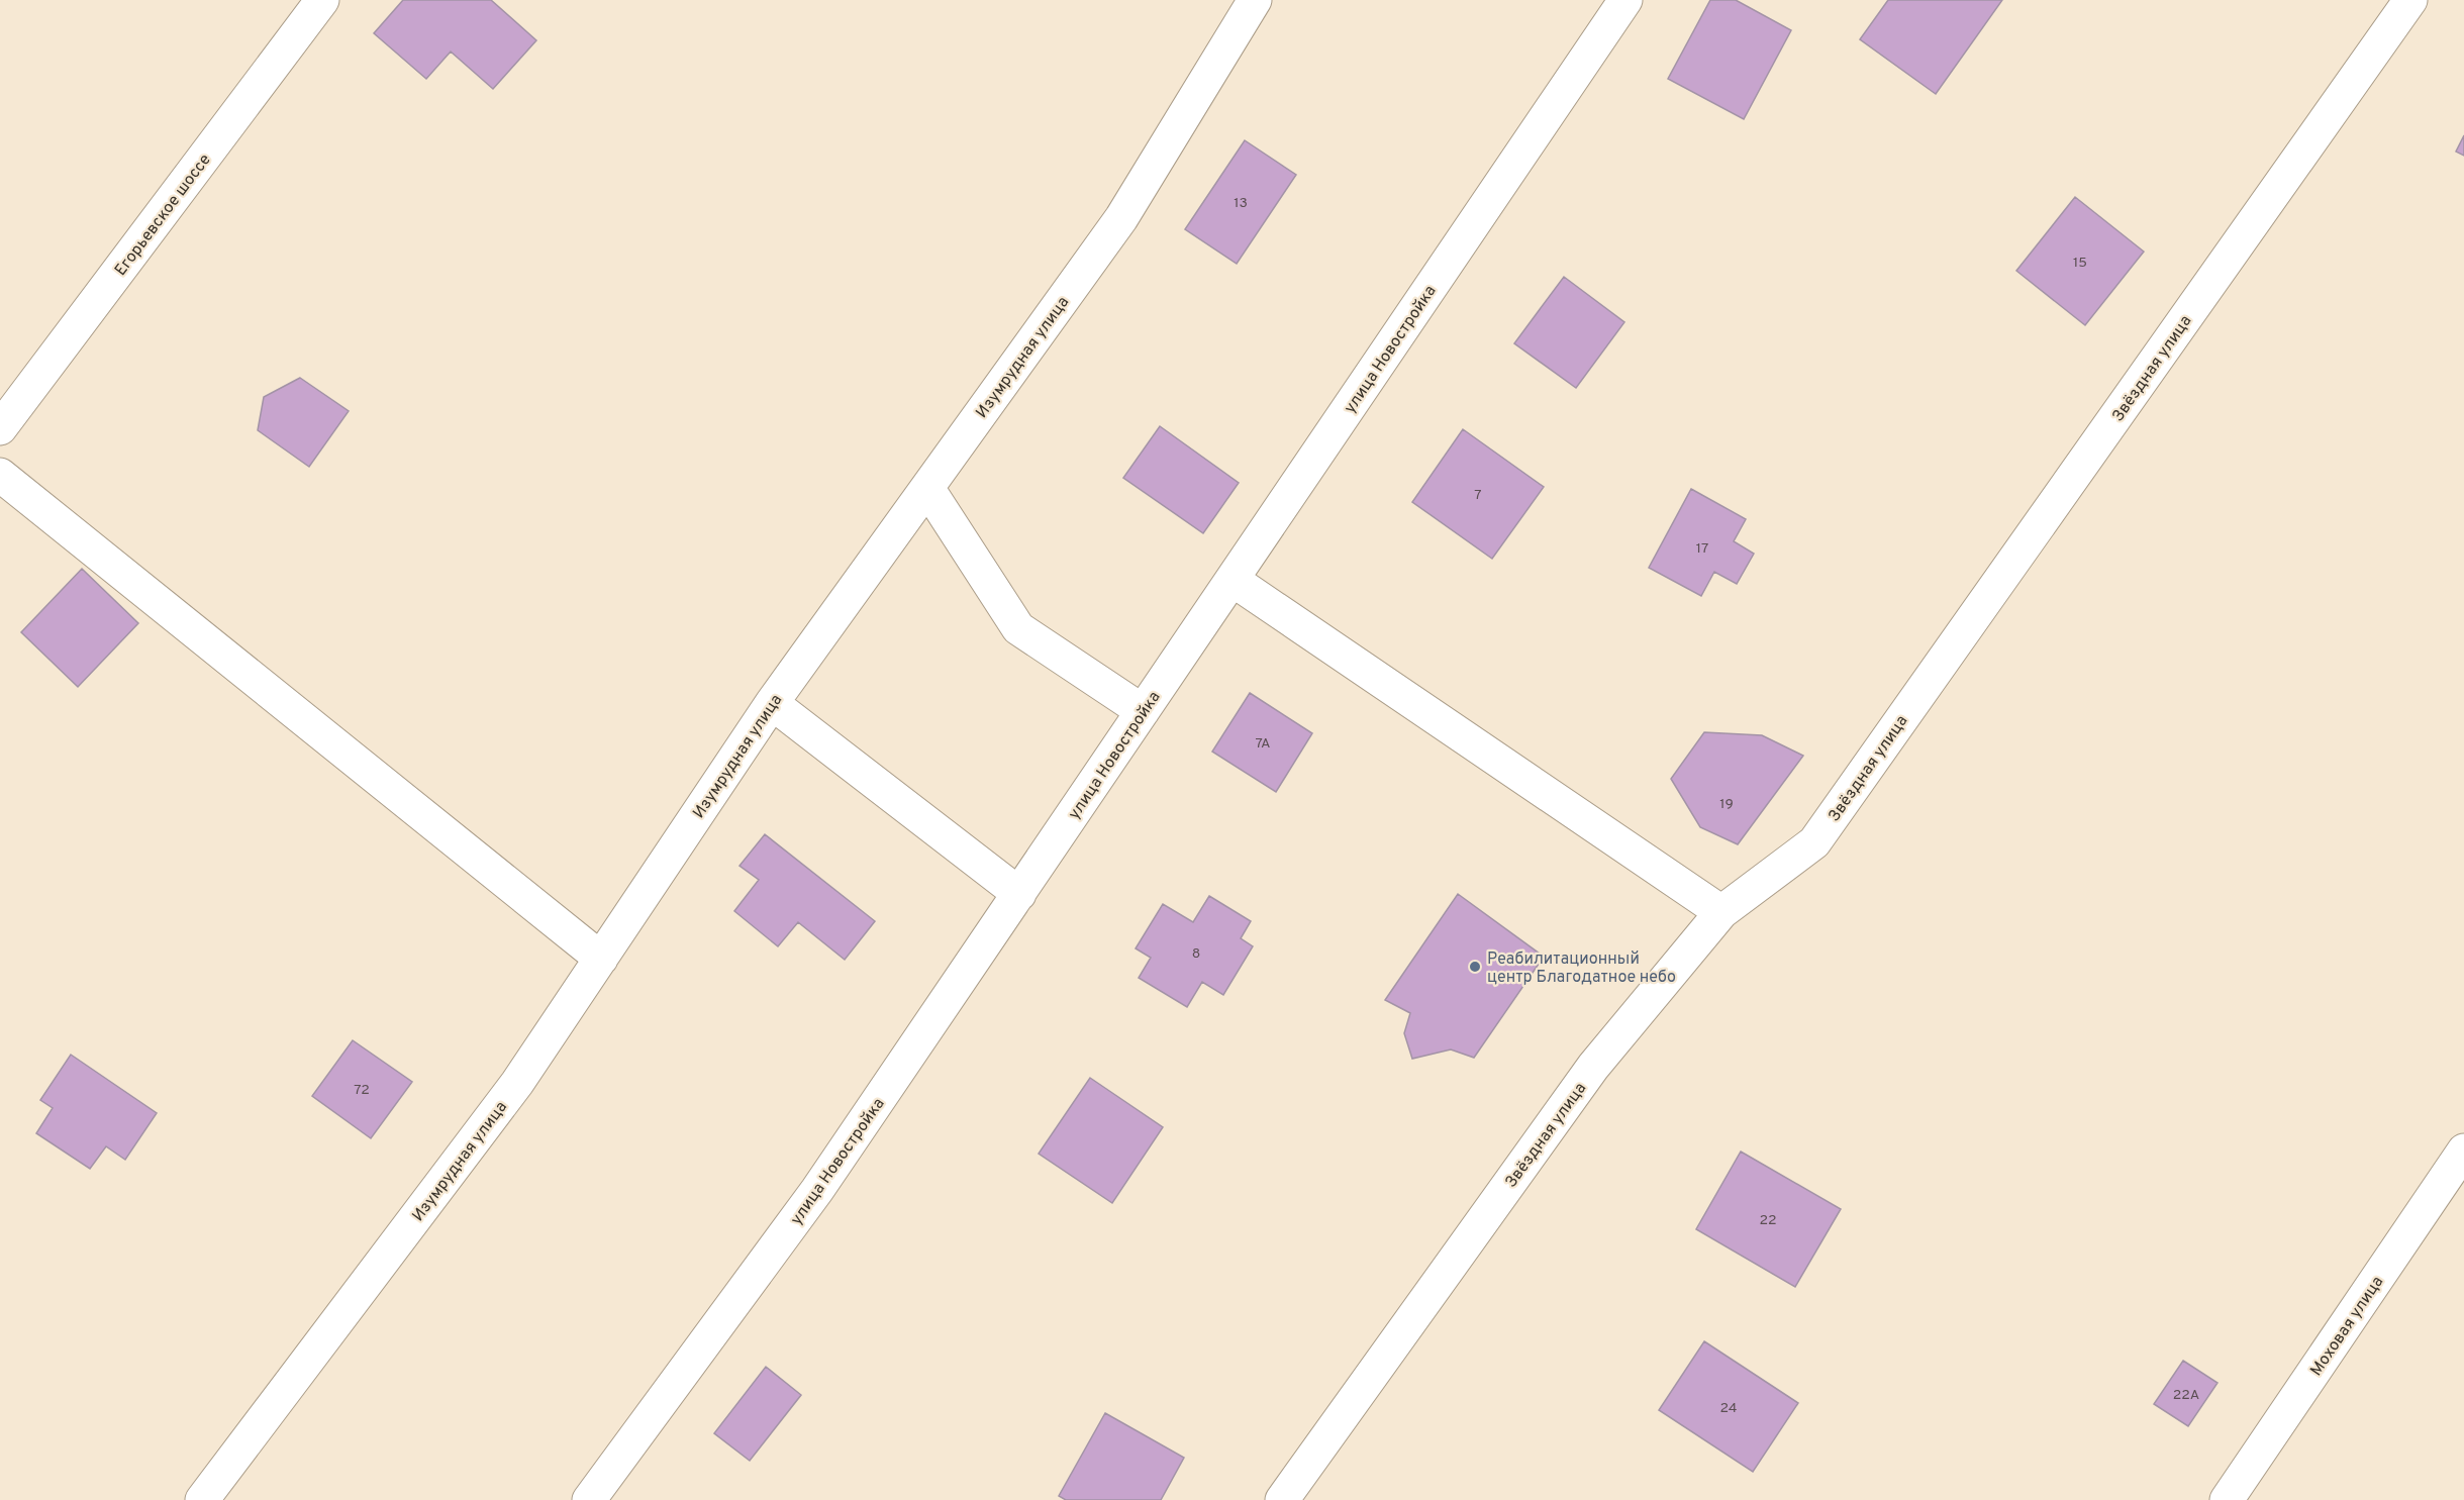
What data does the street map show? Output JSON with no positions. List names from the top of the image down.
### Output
{
  "streets": {
    "street": [
      "Егорьевское шоссе",
      "улица Новостройка",
      "Изумрудная улица",
      "Звёздная улица",
      "Моховая улица"
    ]
  },
  "places": ["Реабилитационный центр Благодатное небо"],
  "house_numbers": [
    "13",
    "15",
    "7",
    "17",
    "7А",
    "19",
    "8",
    "72",
    "22",
    "22А",
    "24"
  ]
}
